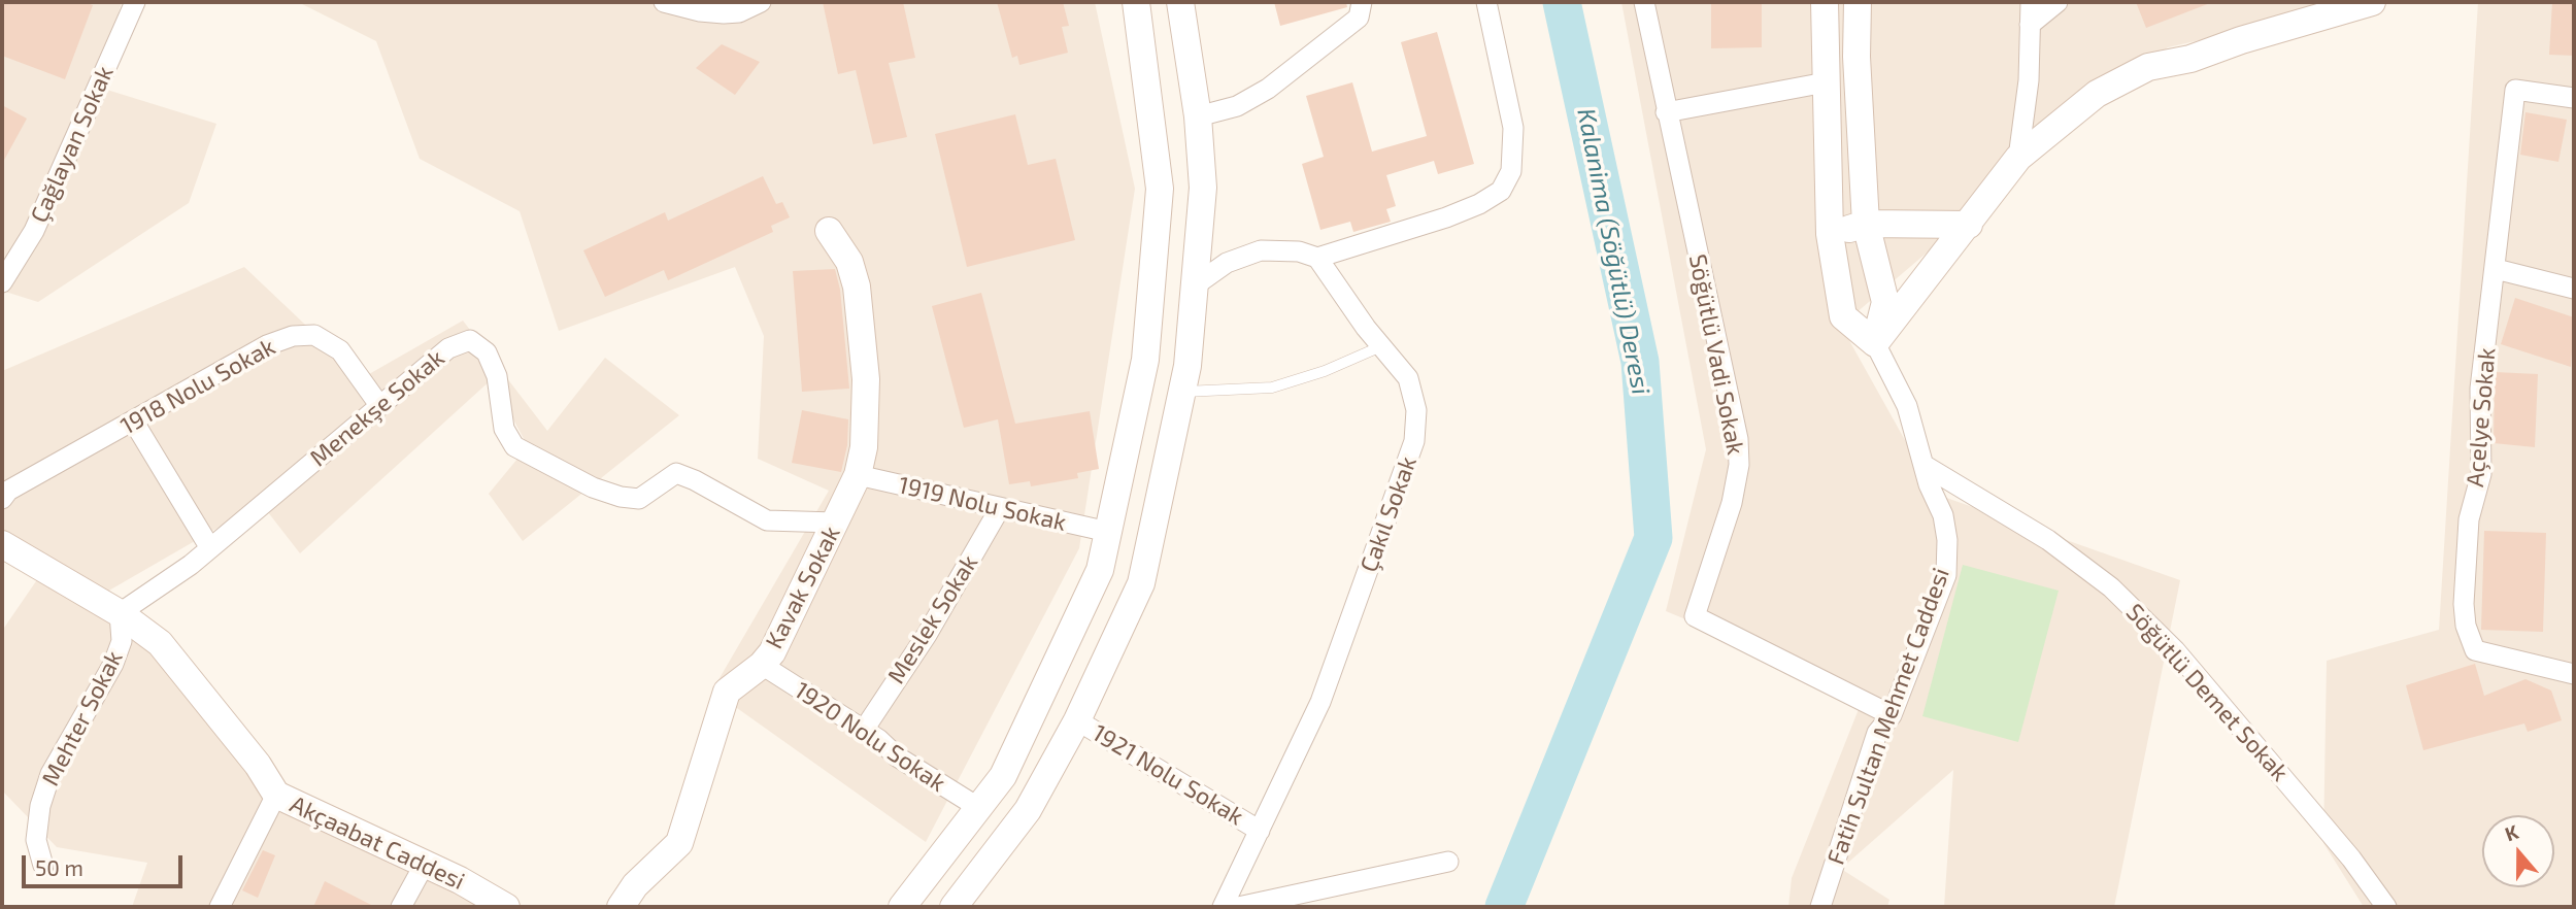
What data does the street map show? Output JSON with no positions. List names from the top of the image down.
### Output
{
  "streets": {
    "street": [
      "Çağlayan Sokak",
      "Söğütlü Vadi Sokak",
      "1918 Nolu Sokak",
      "Menekşe Sokak",
      "Açelye Sokak",
      "1919 Nolu Sokak",
      "Çakıl Sokak",
      "Kavak Sokak",
      "Meslek Sokak",
      "Söğütlü Demet Sokak",
      "Fatih Sultan Mehmet Caddesi",
      "Mehter Sokak",
      "1920 Nolu Sokak",
      "1921 Nolu Sokak",
      "Akçaabat Caddesi"
    ]
  },
  "crossings": [
    ["Söğütlü Vadi Sokak", "Fatih Sultan Mehmet Caddesi"],
    ["1918 Nolu Sokak", "Menekşe Sokak"],
    ["Menekşe Sokak", "Kavak Sokak"],
    ["Menekşe Sokak", "Mehter Sokak"],
    ["Menekşe Sokak", "Akçaabat Caddesi"],
    ["1919 Nolu Sokak", "Kavak Sokak"],
    ["1919 Nolu Sokak", "Meslek Sokak"],
    ["Çakıl Sokak", "1921 Nolu Sokak"],
    ["Kavak Sokak", "1920 Nolu Sokak"],
    ["Meslek Sokak", "1920 Nolu Sokak"],
    ["Söğütlü Demet Sokak", "Fatih Sultan Mehmet Caddesi"],
    ["Mehter Sokak", "Akçaabat Caddesi"]
  ],
  "water": ["Kalanima (Söğütlü) Deresi"],
  "scale_bar": "50 m",
  "north": "top"
}
